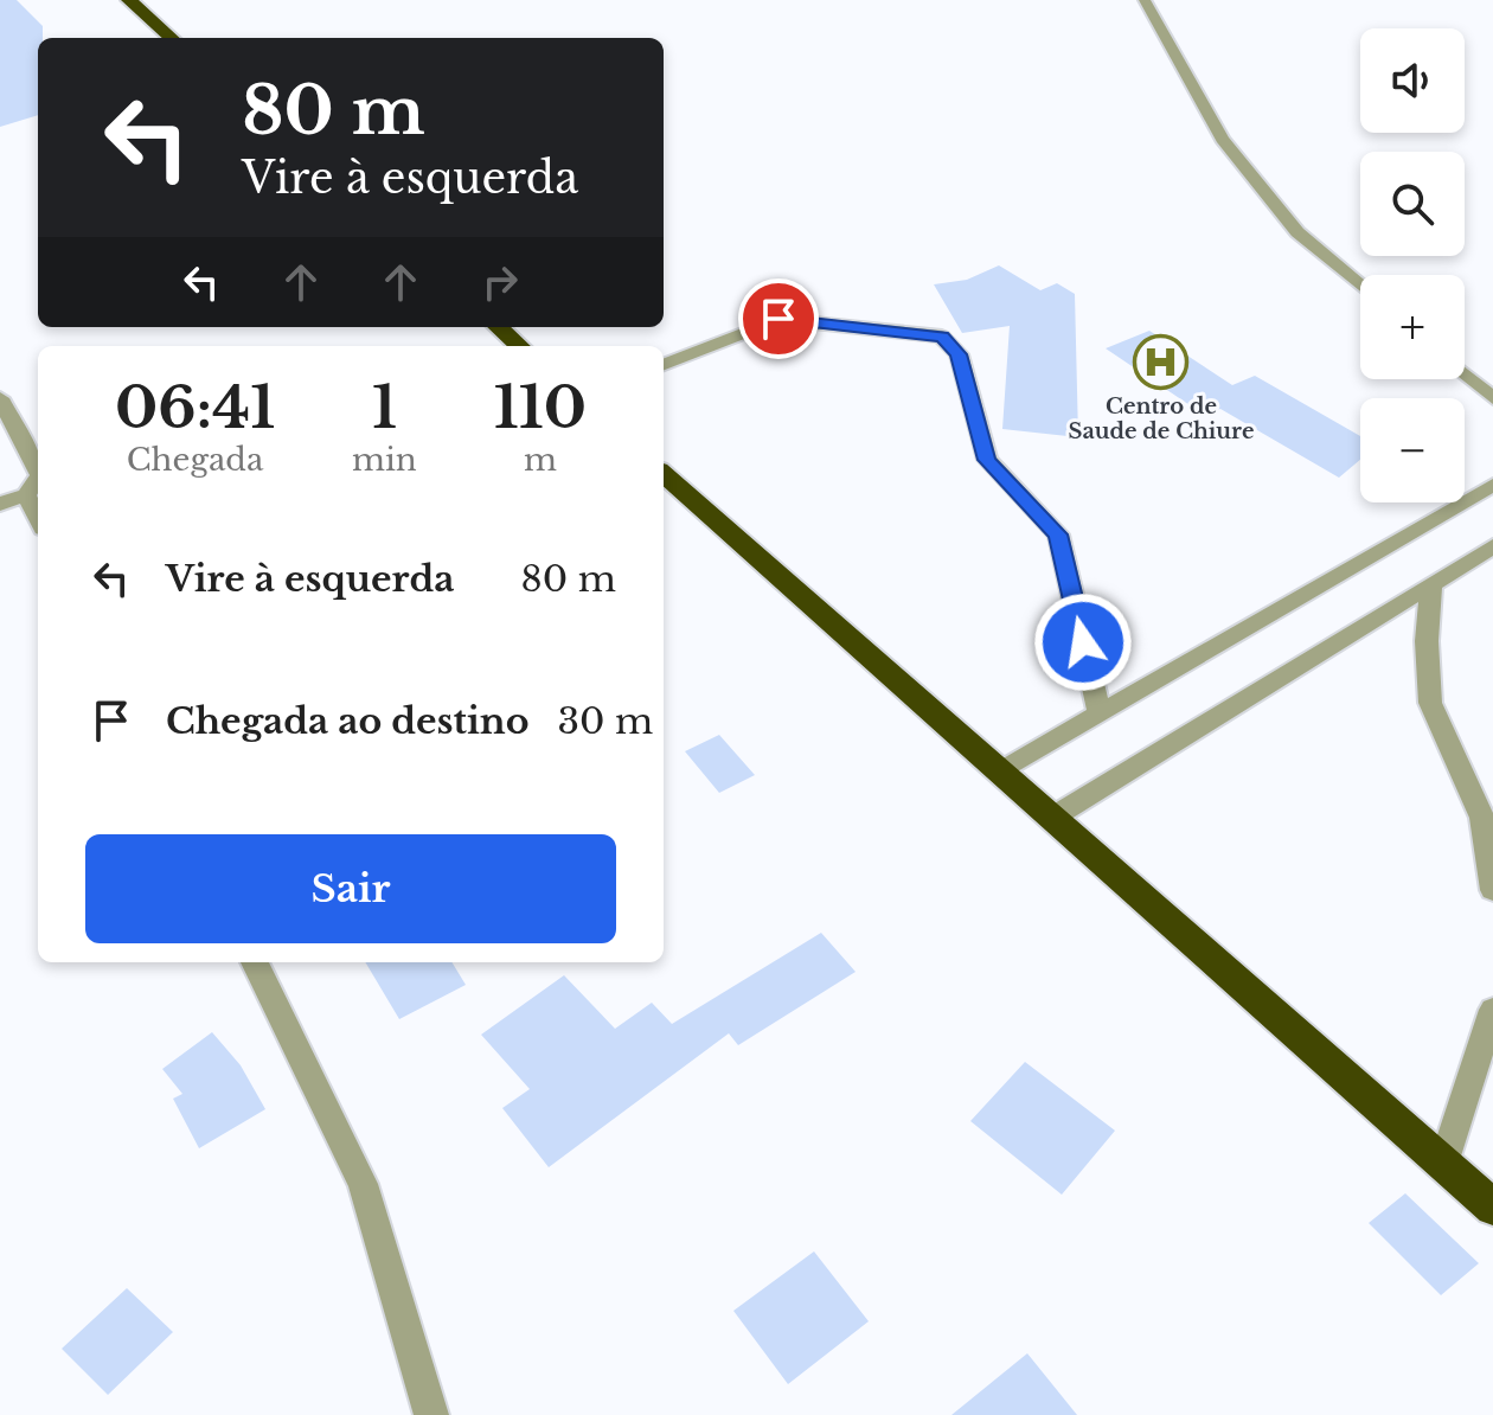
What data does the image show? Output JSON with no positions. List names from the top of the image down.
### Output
{
  "places": {
    "hospital": ["Centro de Saude de Chiure"]
  },
  "page": {
    "map_buttons": ["+", "−"],
    "turn": ["80 m", "Vire à esquerda"],
    "eta": [
      "06:41",
      "Chegada",
      "1",
      "min",
      "110",
      "m"
    ],
    "list": [
      {
        "name": "Vire à esquerda",
        "value": "80 m"
      },
      {
        "name": "Chegada ao destino",
        "value": "30 m"
      }
    ],
    "buttons": "Sair"
  }
}
